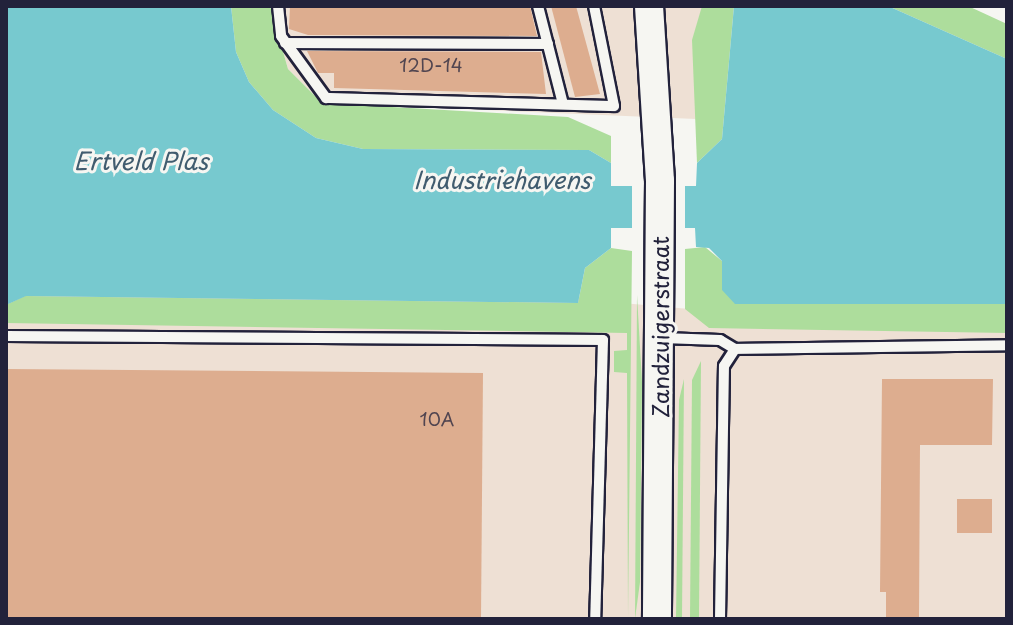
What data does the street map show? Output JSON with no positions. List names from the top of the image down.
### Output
{
  "streets": {
    "main road": ["Zandzuigerstraat"]
  },
  "water": ["Ertveld Plas", "Industriehavens"],
  "house_numbers": ["12D-14", "10A"]
}
